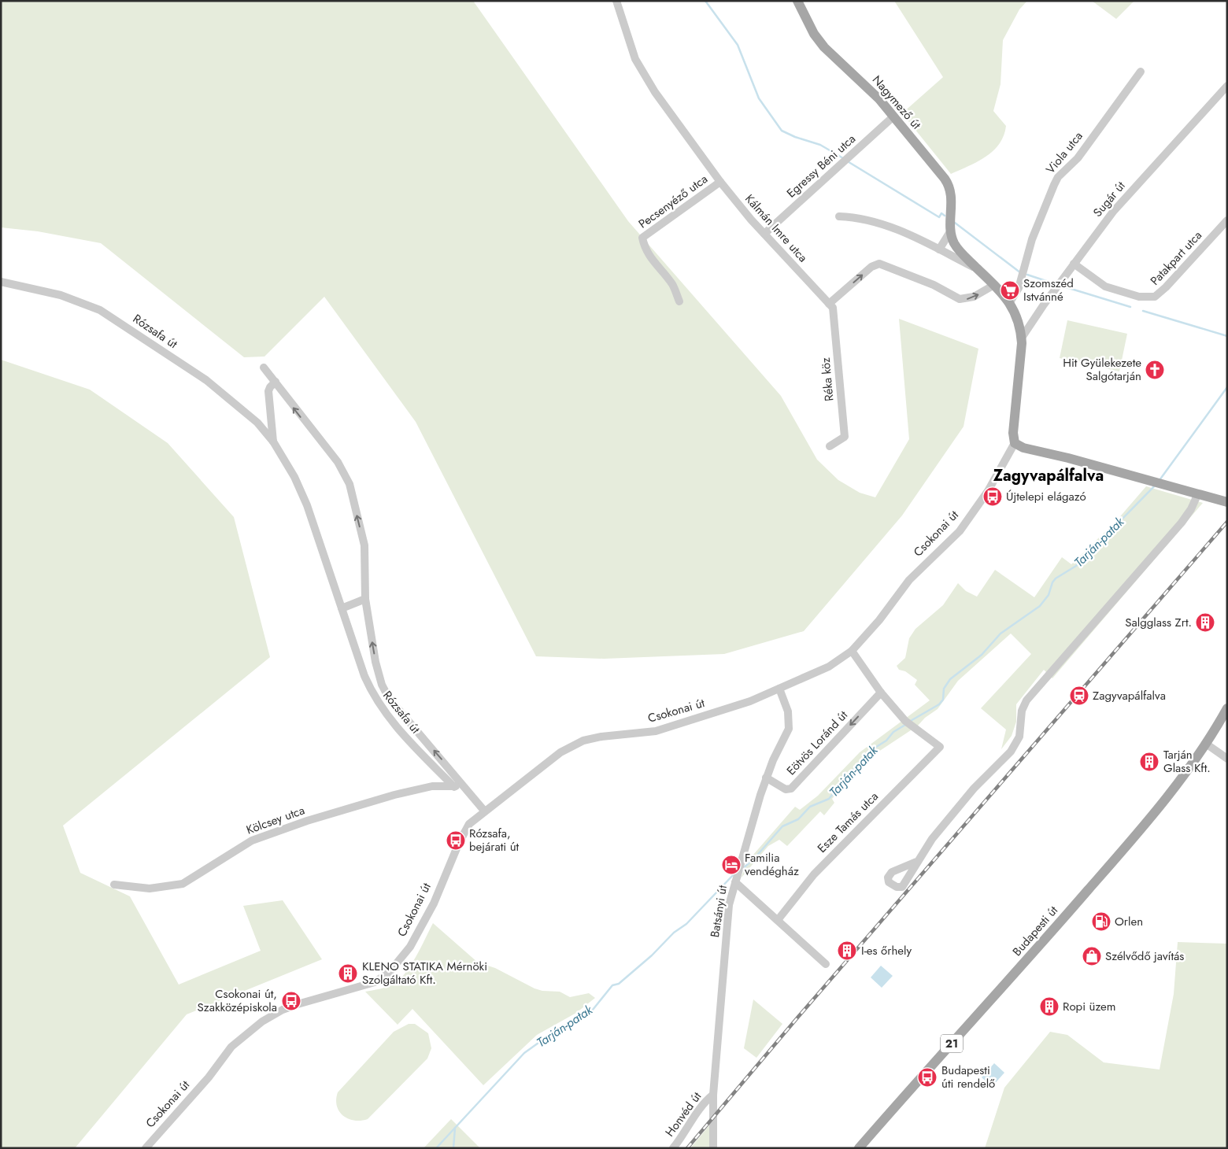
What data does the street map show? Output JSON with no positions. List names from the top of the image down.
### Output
{
  "streets": {
    "main road": ["Nagymező út", "Budapesti út", "21"],
    "street": [
      "Viola utca",
      "Egressy Béni utca",
      "Sugár út",
      "Pecsenyéző utca",
      "Kálmán Imre utca",
      "Patakpart utca",
      "Rózsafa út",
      "Réka köz",
      "Csokonai út",
      "Eötvös Loránd út",
      "Kölcsey utca",
      "Esze Tamás utca",
      "Batsányi út",
      "Honvéd út"
    ]
  },
  "crossings": [
    ["Nagymező út", "Viola utca"],
    ["Nagymező út", "Egressy Béni utca"],
    ["Nagymező út", "Sugár út"],
    ["Nagymező út", "Csokonai út"],
    ["Egressy Béni utca", "Kálmán Imre utca"],
    ["Sugár út", "Patakpart utca"],
    ["Pecsenyéző utca", "Kálmán Imre utca"],
    ["Kálmán Imre utca", "Réka köz"],
    ["Rózsafa út", "Csokonai út"],
    ["Rózsafa út", "Kölcsey utca"],
    ["Csokonai út", "Batsányi út"],
    ["Eötvös Loránd út", "Esze Tamás utca"],
    ["Eötvös Loránd út", "Batsányi út"],
    ["Batsányi út", "Honvéd út"]
  ],
  "one_way": ["Eötvös Loránd út"],
  "districts": ["Zagyvapálfalva"],
  "water": ["Tarján-patak"],
  "places": {
    "supermarket": ["Szomszéd Istvánné"],
    "church": ["Hit Gyülekezete Salgótarján"],
    "bus stop": [
      "Újtelepi elágazó",
      "Rózsafa, bejárati út",
      "Csokonai út, Szakközépiskola",
      "Budapesti úti rendelő"
    ],
    "building": [
      "Salgglass Zrt.",
      "Tarján Glass Kft.",
      "I-es őrhely",
      "KLENO STATIKA Mérnöki Szolgáltató Kft.",
      "Ropi üzem"
    ],
    "station": ["Zagyvapálfalva"],
    "hotel": ["Familia vendégház"],
    "fuel station": ["Orlen"],
    "shop": ["Szélvődő javítás"]
  }
}
